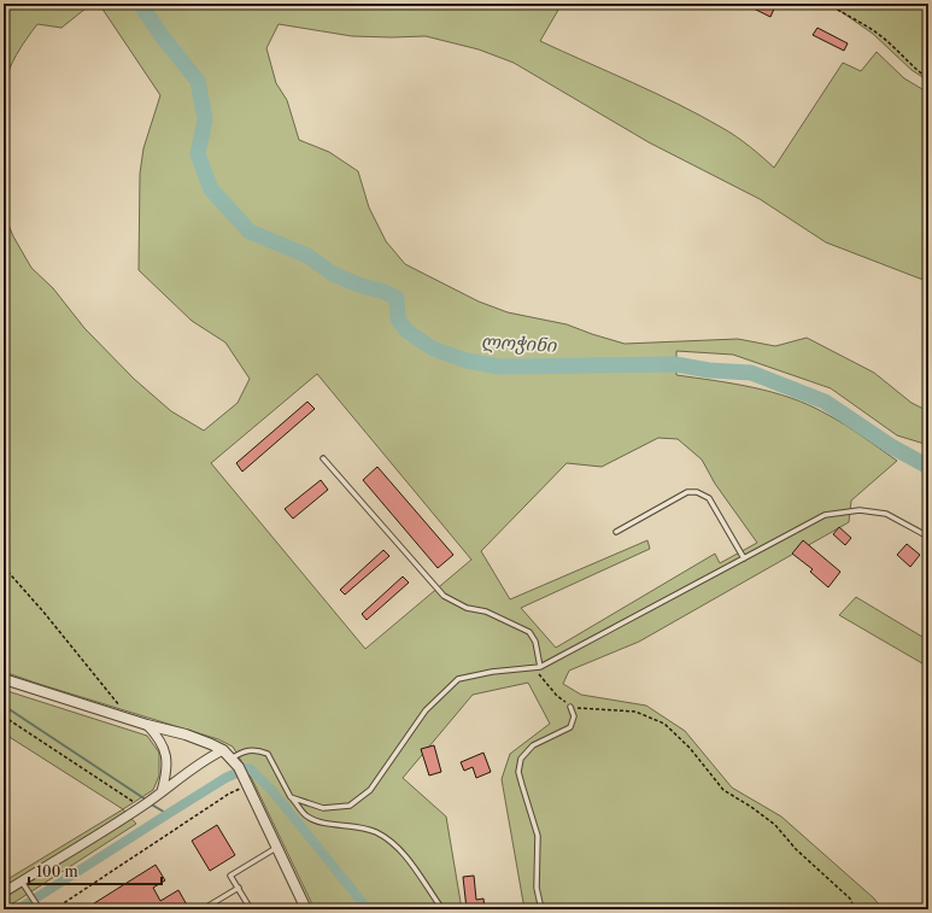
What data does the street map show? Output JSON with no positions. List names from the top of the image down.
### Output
{
  "water": ["ლოჭინი"],
  "scale_bar": "100 m"
}
